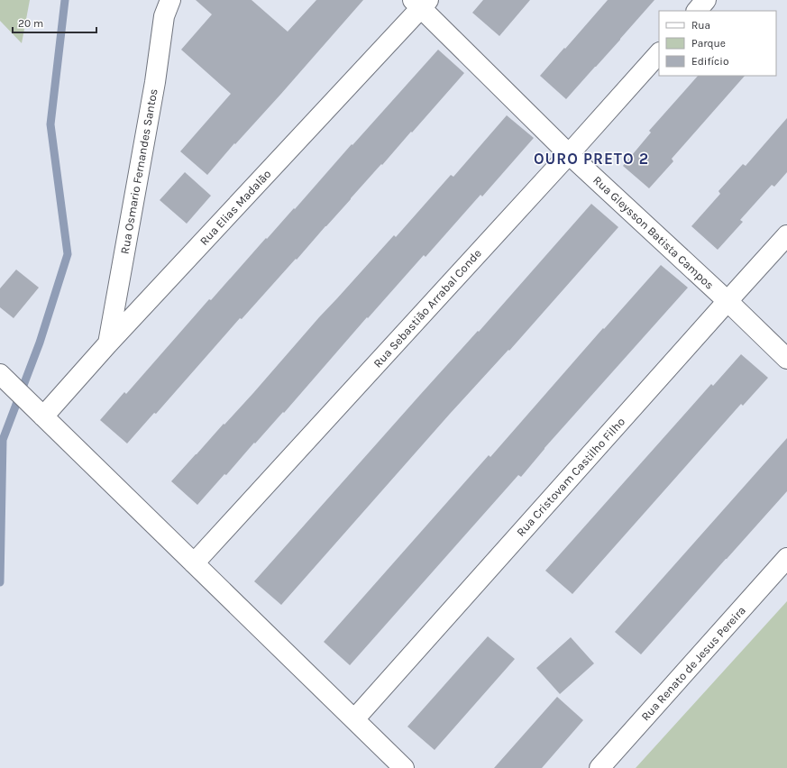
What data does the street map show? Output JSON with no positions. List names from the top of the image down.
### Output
{
  "streets": {
    "street": [
      "Rua Osmario Fernandes Santos",
      "Rua Elias Madalão",
      "Rua Gleysson Batista Campos",
      "Rua Sebastião Arrabal Conde",
      "Rua Cristovam Castilho Filho",
      "Rua Renato de Jesus Pereira"
    ]
  },
  "crossings": [
    ["Rua Osmario Fernandes Santos", "Rua Elias Madalão"],
    ["Rua Elias Madalão", "Rua Gleysson Batista Campos"],
    ["Rua Gleysson Batista Campos", "Rua Sebastião Arrabal Conde"],
    ["Rua Gleysson Batista Campos", "Rua Cristovam Castilho Filho"]
  ],
  "districts": ["OURO PRETO 2"],
  "legend": ["Rua", "Parque", "Edifício"],
  "scale_bar": "20 m"
}
